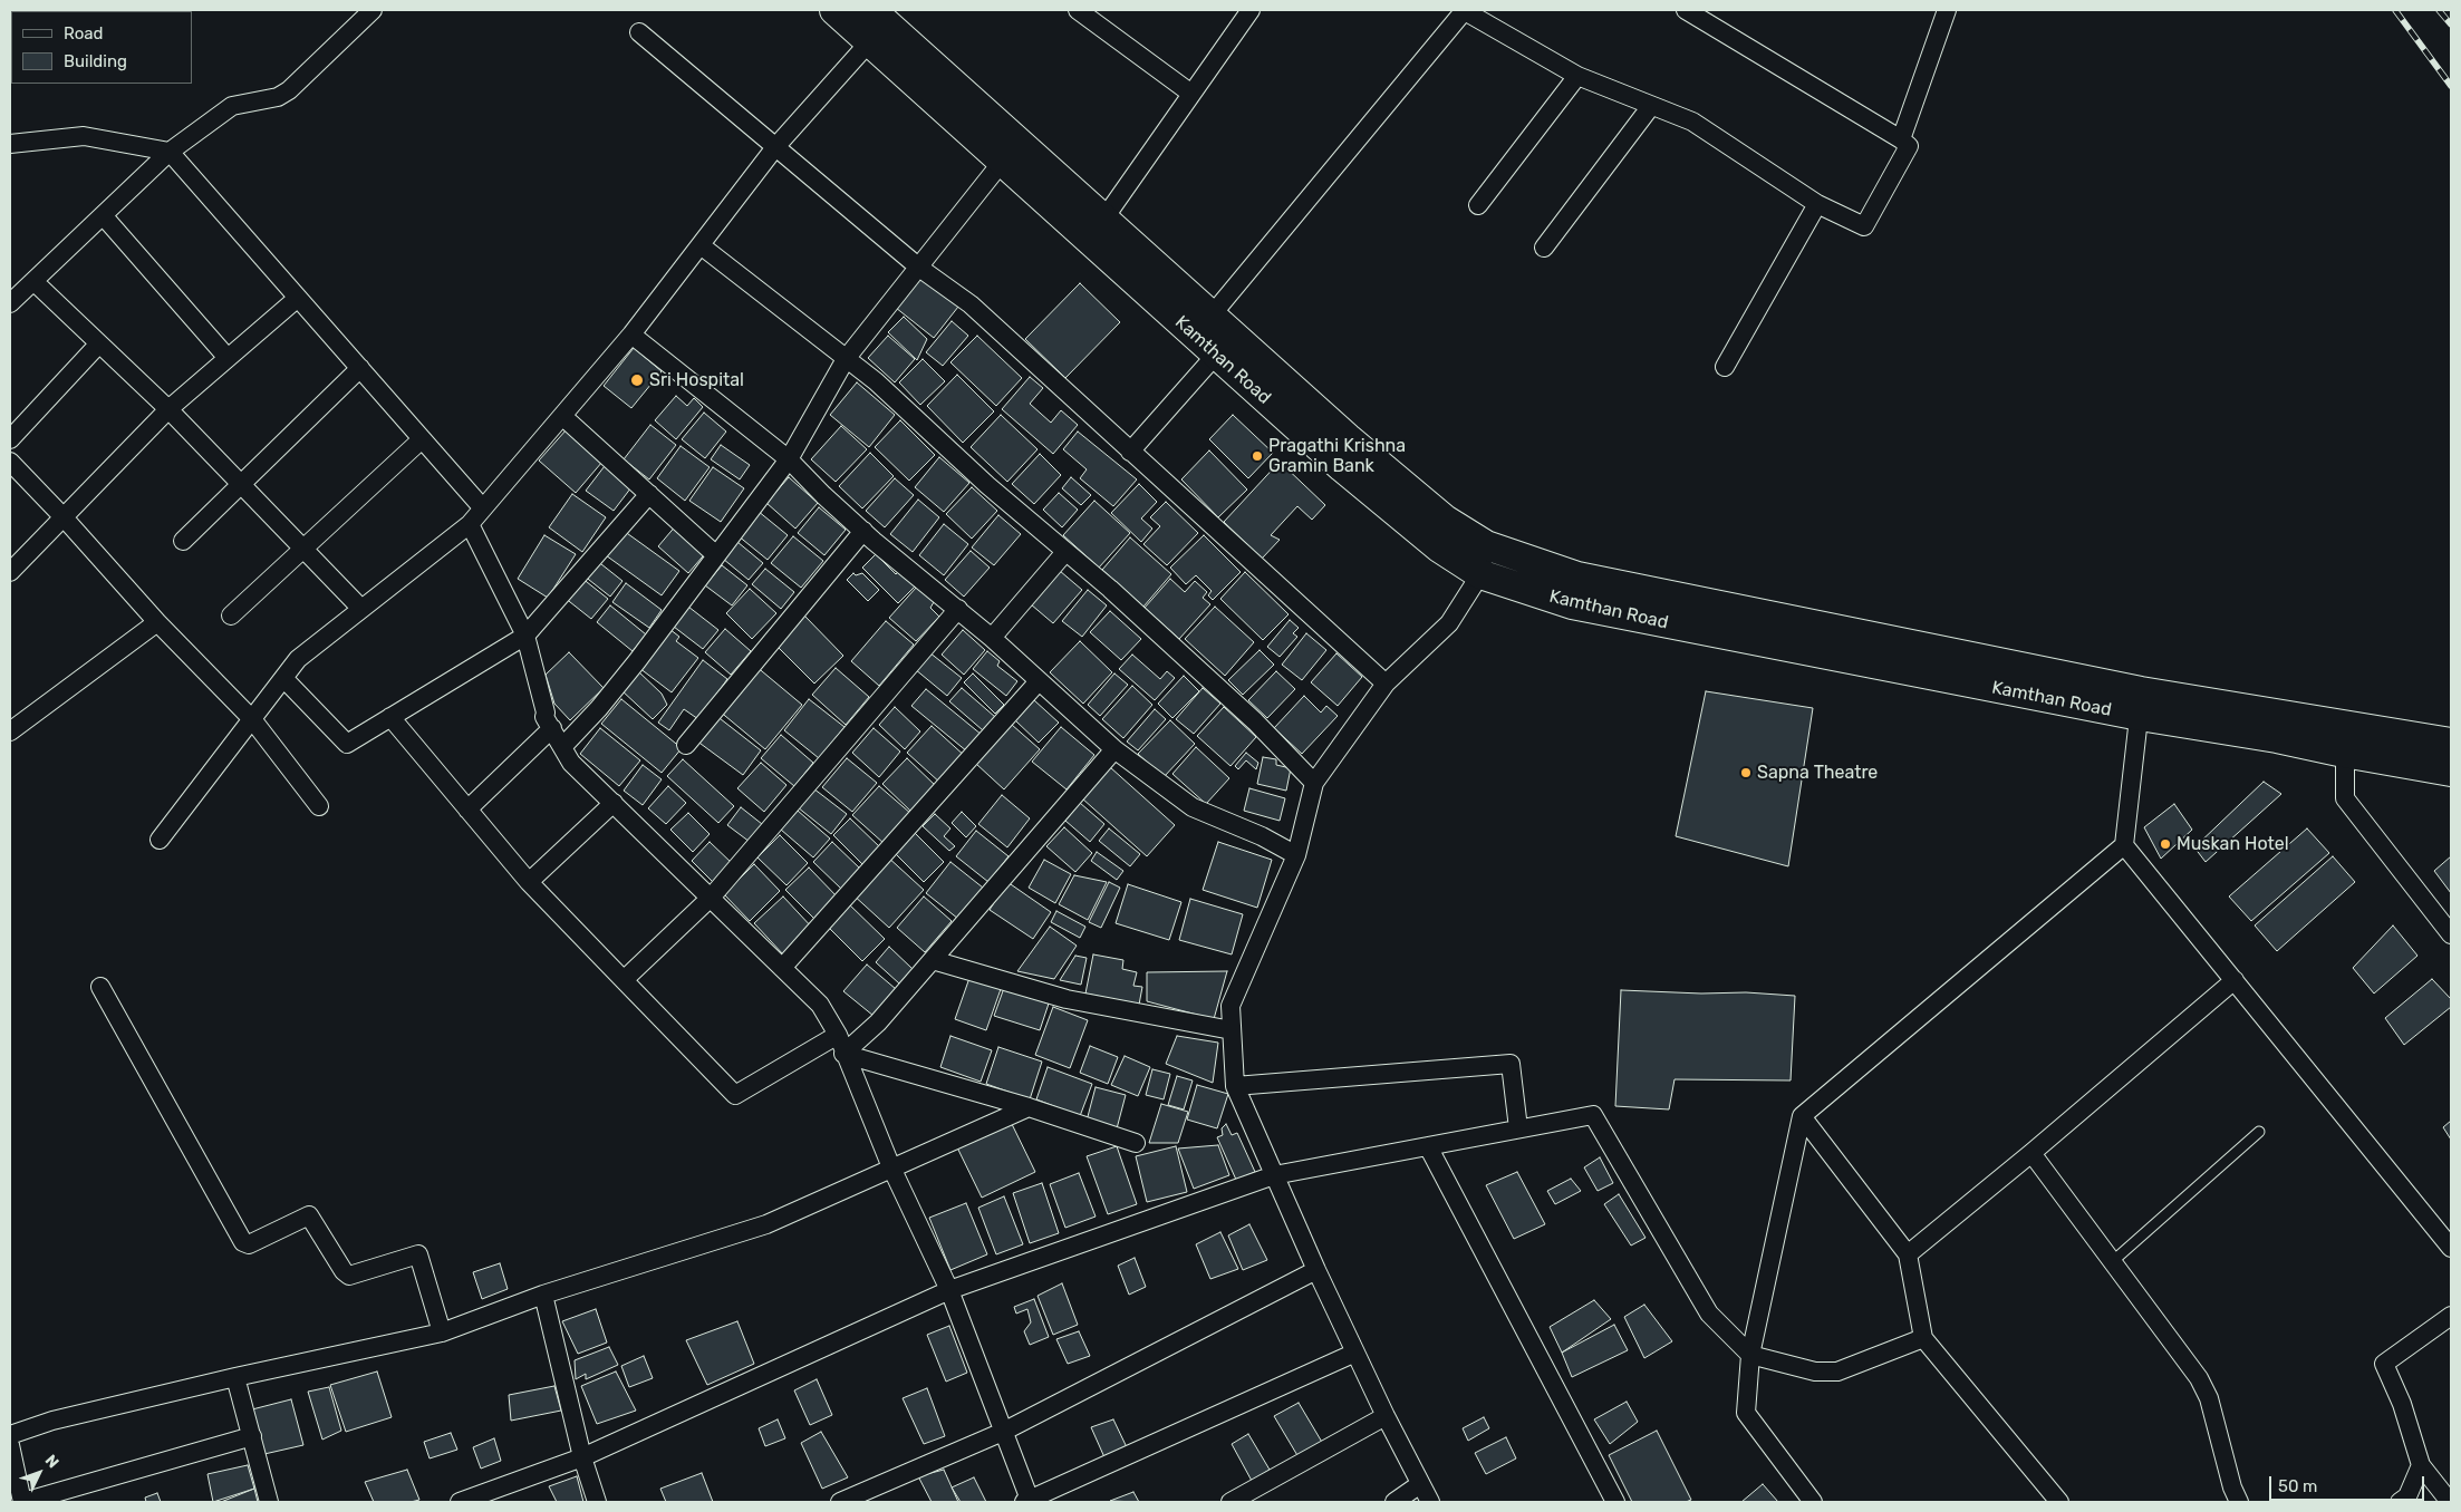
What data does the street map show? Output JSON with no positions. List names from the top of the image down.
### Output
{
  "streets": {
    "main road": ["Kamthan Road"]
  },
  "places": [
    "Sri Hospital",
    "Pragathi Krishna Gramin Bank",
    "Sapna Theatre",
    "Muskan Hotel"
  ],
  "legend": ["Road", "Building"],
  "scale_bar": "50 m",
  "north": "top right"
}
